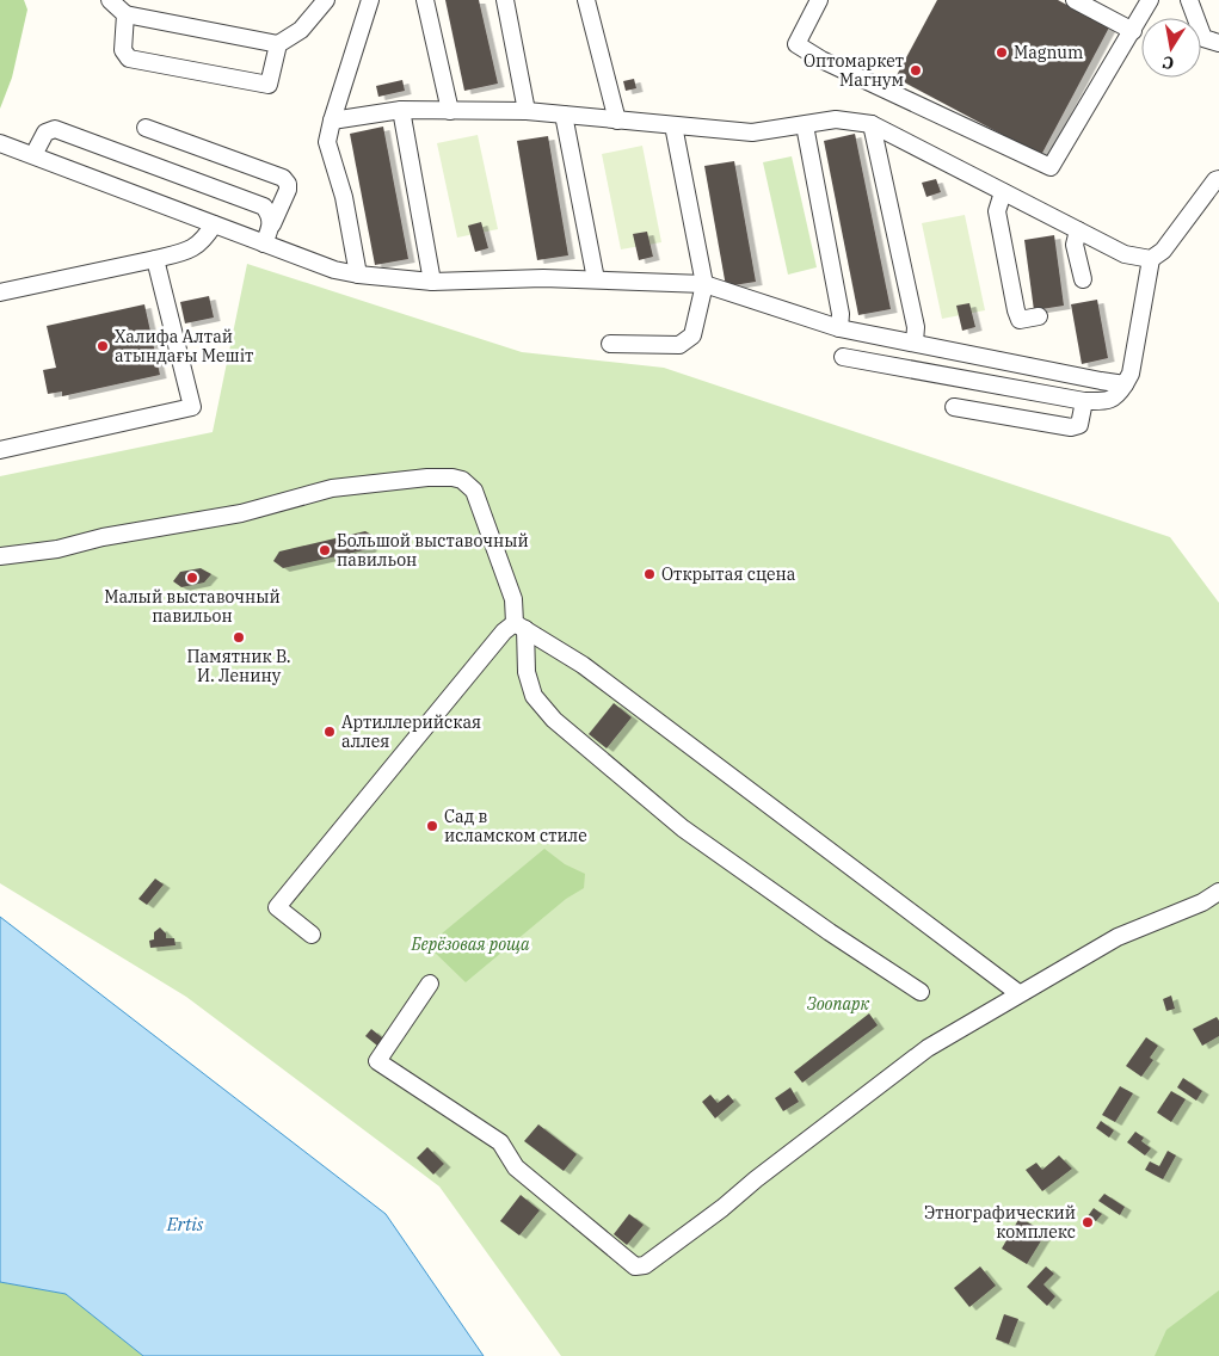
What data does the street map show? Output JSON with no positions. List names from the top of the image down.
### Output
{
  "water": ["Ertis"],
  "parks": ["Берёзовая роща", "Зоопарк"],
  "places": [
    "Magnum",
    "Оптомаркет Магнум",
    "Халифа Алтай атындағы Мешіт",
    "Большой выставочный павильон",
    "Открытая сцена",
    "Малый выставочный павильон",
    "Памятник В. И. Ленину",
    "Артиллерийская аллея",
    "Сад в исламском стиле",
    "Этнографический комплекс"
  ],
  "north": "bottom"
}
